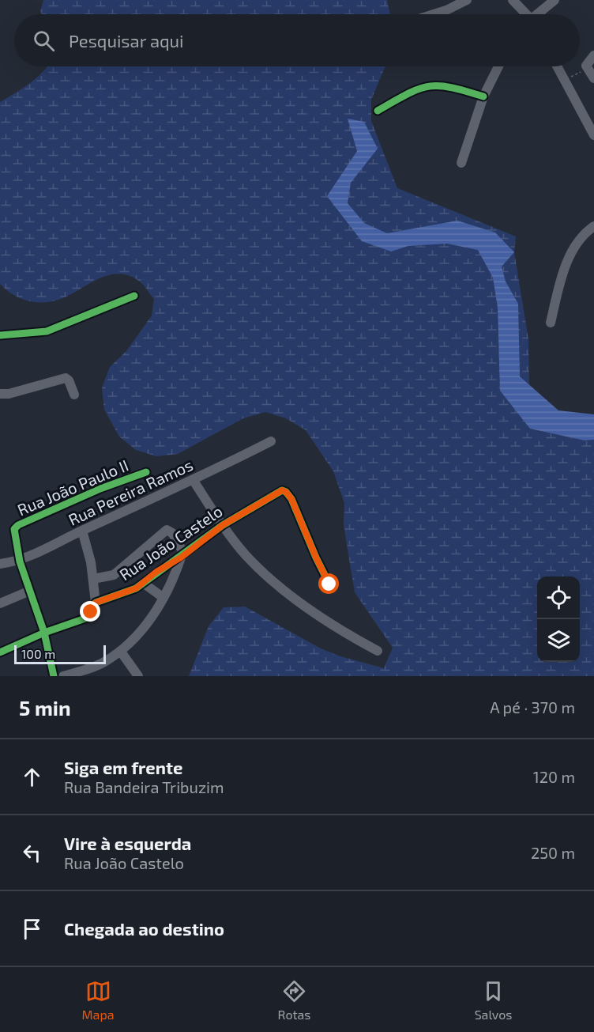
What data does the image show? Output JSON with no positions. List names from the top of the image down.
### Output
{
  "streets": {
    "street": ["Rua João Paulo II", "Rua Pereira Ramos", "Rua João Castelo"]
  },
  "crossings": [
    ["Rua João Paulo II", "Rua Pereira Ramos"]
  ],
  "scale_bar": "100 m",
  "page": {
    "search": "Pesquisar aqui",
    "scale": "100 m",
    "heading": ["5 min", "A pé · 370 m"],
    "list": [
      ["Siga em frente", "Rua Bandeira Tribuzim", "120 m"],
      ["Vire à esquerda", "Rua João Castelo", "250 m"],
      "Chegada ao destino"
    ],
    "nav": ["Mapa", "Rotas", "Salvos"]
  }
}
